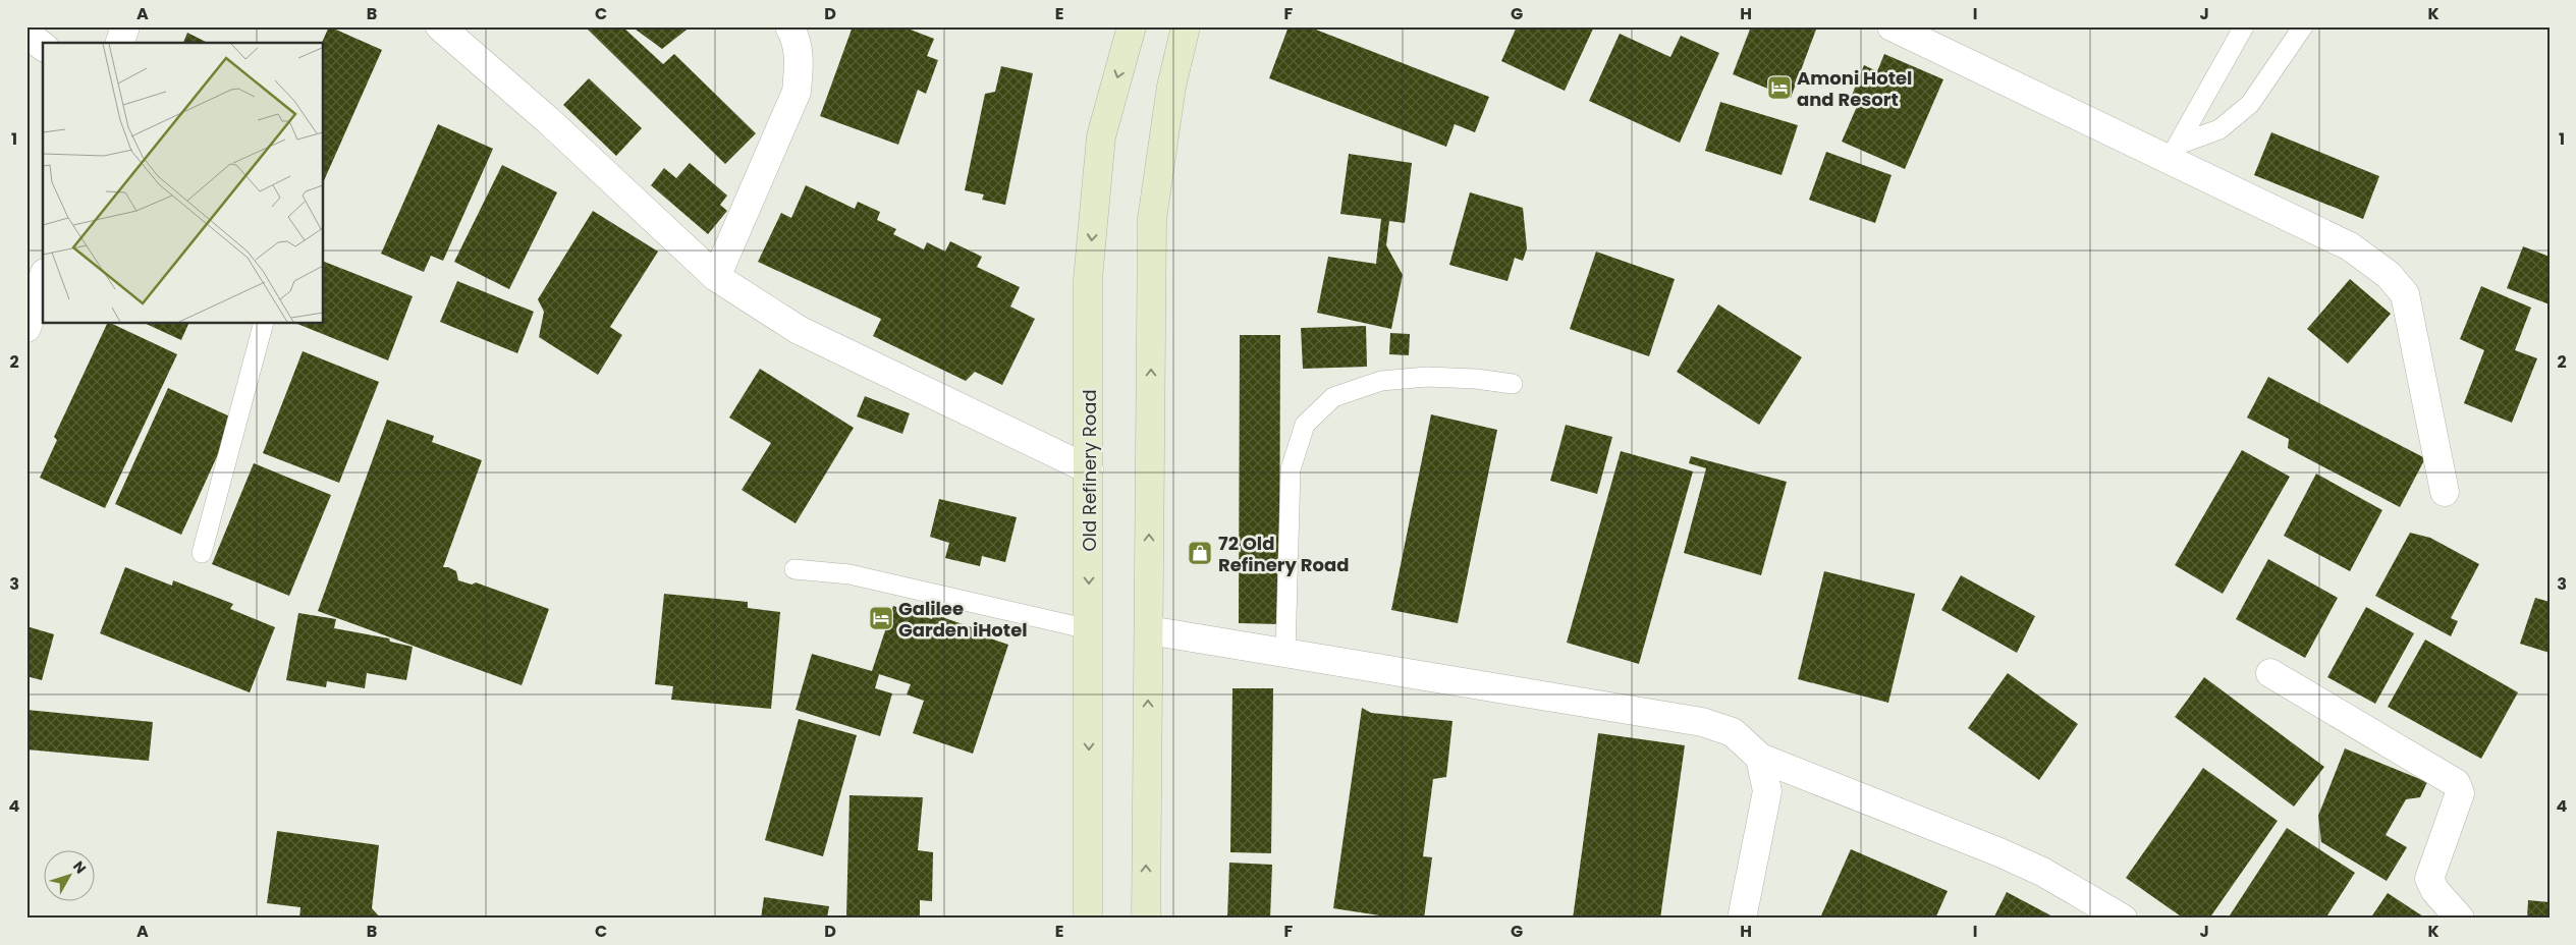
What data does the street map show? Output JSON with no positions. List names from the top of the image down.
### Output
{
  "streets": {
    "main road": ["Old Refinery Road"]
  },
  "places": {
    "hotel": ["Amoni Hotel and Resort", "Galilee Garden iHotel"],
    "shop": ["72 Old Refinery Road"]
  },
  "north": "top right",
  "grid": {
    "columns": [
      "A",
      "B",
      "C",
      "D",
      "E",
      "F",
      "G",
      "H",
      "I",
      "J",
      "K"
    ],
    "rows": [
      "1",
      "2",
      "3",
      "4"
    ]
  }
}
